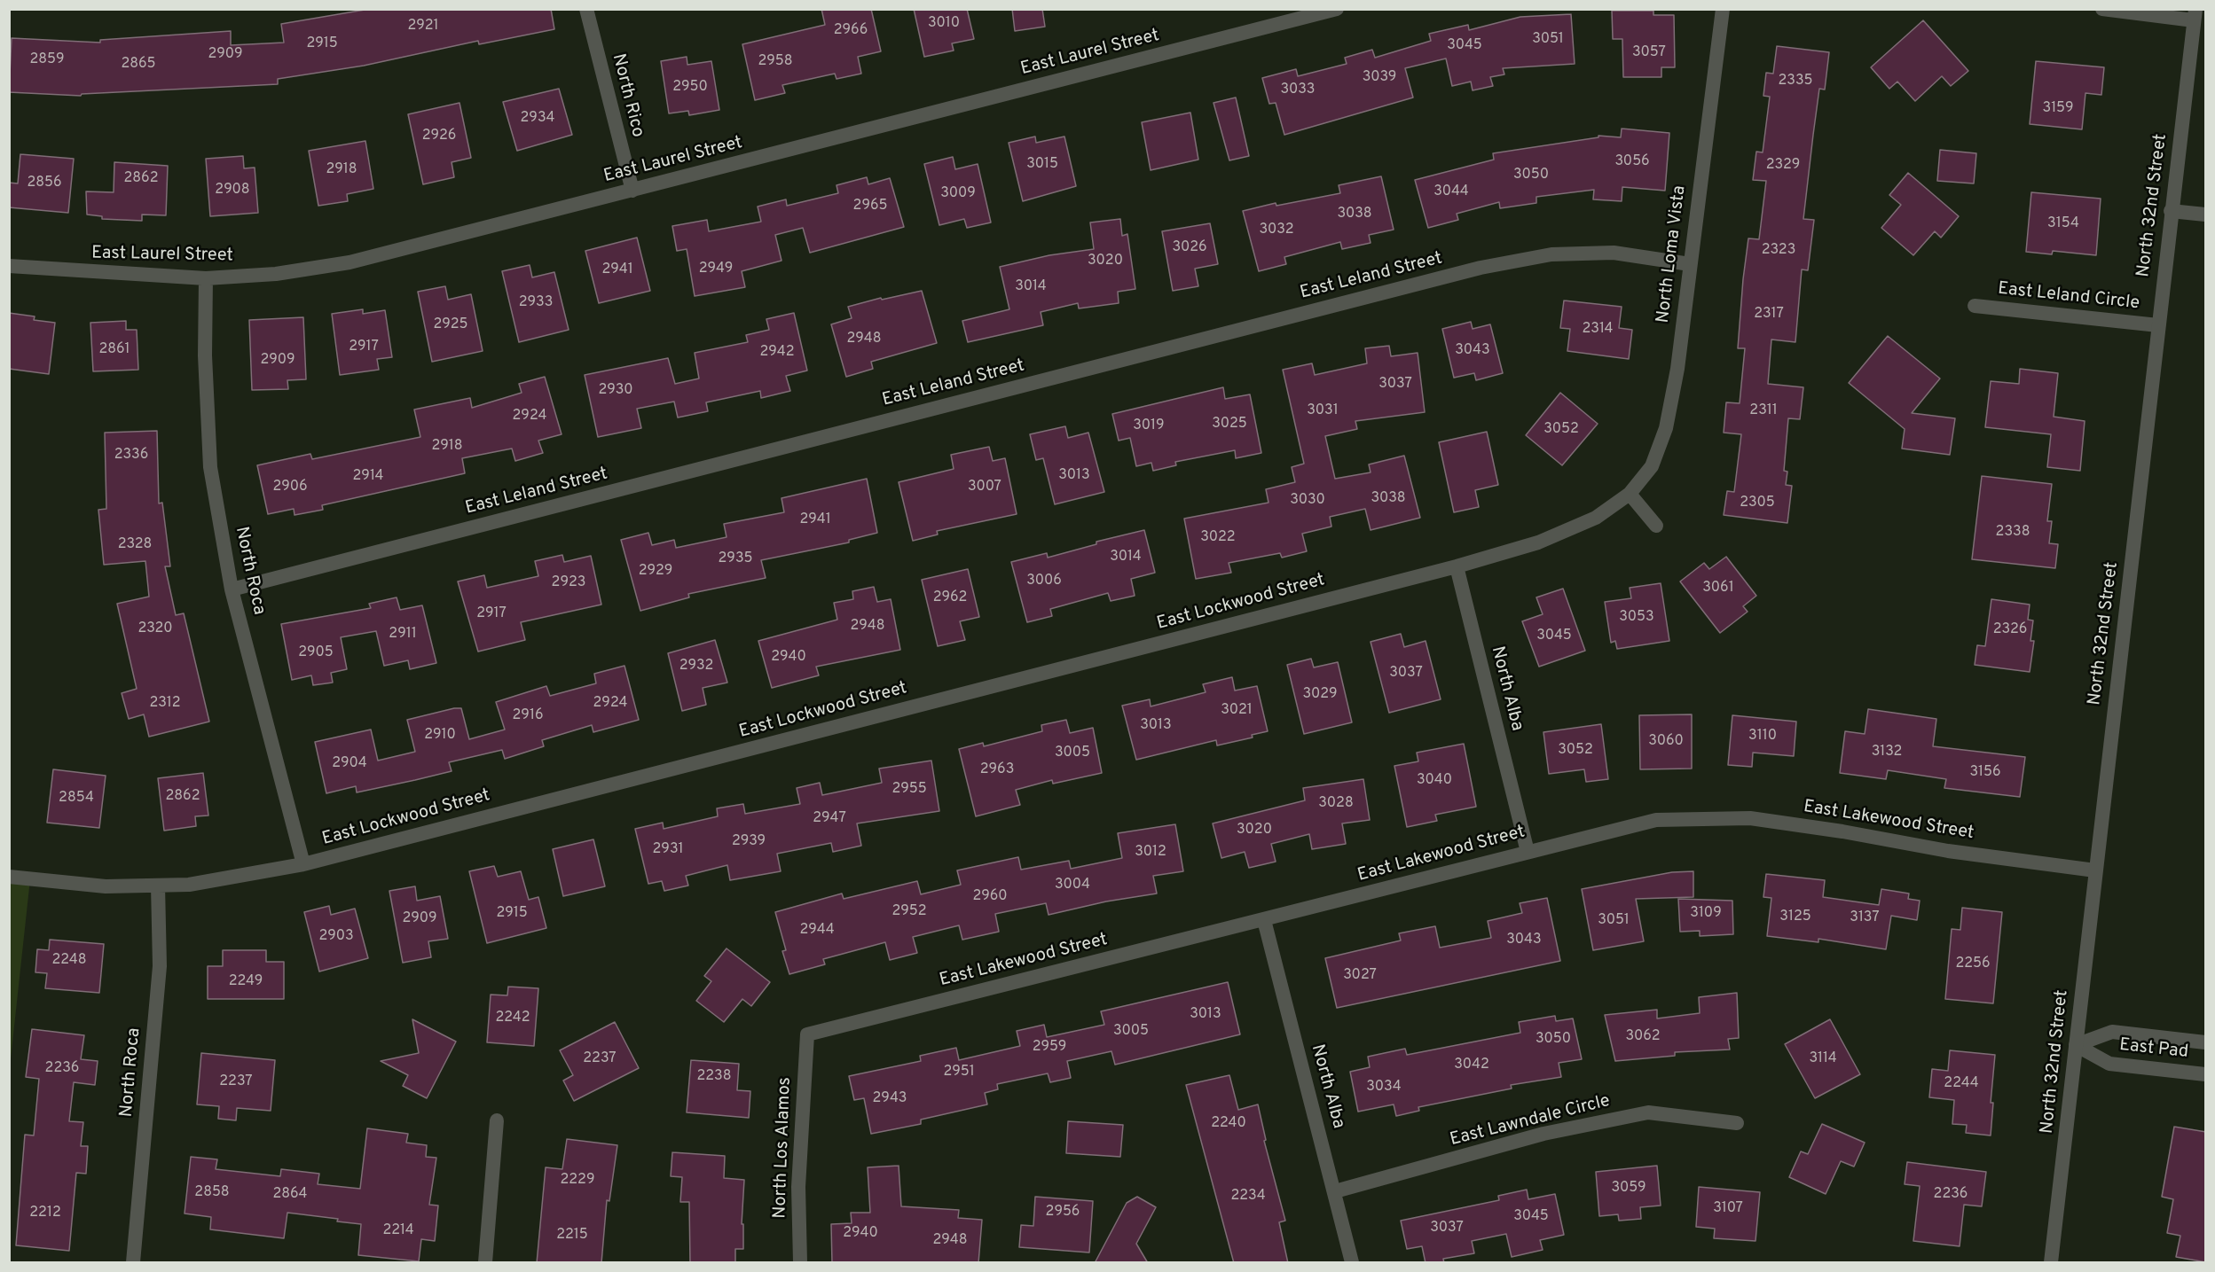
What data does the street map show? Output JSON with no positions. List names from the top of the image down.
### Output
{
  "streets": {
    "street": [
      "East Laurel Street",
      "North Rico",
      "North 32nd Street",
      "North Loma Vista",
      "East Leland Street",
      "East Leland Circle",
      "North Roca",
      "East Lockwood Street",
      "North Alba",
      "East Lakewood Street",
      "East Pad",
      "East Lawndale Circle",
      "North Los Alamos"
    ]
  },
  "crossings": [
    ["East Laurel Street", "North Rico"],
    ["East Laurel Street", "North Roca"],
    ["North 32nd Street", "East Leland Circle"],
    ["North 32nd Street", "East Lakewood Street"],
    ["North 32nd Street", "East Pad"],
    ["North Loma Vista", "East Leland Street"],
    ["North Loma Vista", "East Lockwood Street"],
    ["East Leland Street", "North Roca"],
    ["North Roca", "East Lockwood Street"],
    ["East Lockwood Street", "North Alba"],
    ["North Alba", "East Lakewood Street"],
    ["North Alba", "East Lawndale Circle"],
    ["East Lakewood Street", "North Los Alamos"]
  ],
  "house_numbers": [
    "3010",
    "2921",
    "2966",
    "3051",
    "2915",
    "3045",
    "3057",
    "2909",
    "2859",
    "2958",
    "2865",
    "3039",
    "2335",
    "2950",
    "3033",
    "3159",
    "2934",
    "2926",
    "3056",
    "3015",
    "2329",
    "2918",
    "3050",
    "2862",
    "2856",
    "2908",
    "3044",
    "3009",
    "2965",
    "3038",
    "3154",
    "3032",
    "3026",
    "2323",
    "3020",
    "2949",
    "2941",
    "3014",
    "2933",
    "2317",
    "2925",
    "2314",
    "2948",
    "2917",
    "2861",
    "3043",
    "2942",
    "2909",
    "3037",
    "2930",
    "3031",
    "2311",
    "2924",
    "3025",
    "3019",
    "3052",
    "2918",
    "2336",
    "3013",
    "2914",
    "2906",
    "3007",
    "3038",
    "3030",
    "2305",
    "2941",
    "2338",
    "3022",
    "2328",
    "3014",
    "2935",
    "2929",
    "3006",
    "2923",
    "3061",
    "2962",
    "2917",
    "3053",
    "2948",
    "2320",
    "2326",
    "2911",
    "3045",
    "2905",
    "2940",
    "2932",
    "3037",
    "3029",
    "2312",
    "2924",
    "3021",
    "2916",
    "3013",
    "2910",
    "3110",
    "3060",
    "3052",
    "3132",
    "3005",
    "2904",
    "2963",
    "3156",
    "3040",
    "2955",
    "2862",
    "2854",
    "3028",
    "2947",
    "3020",
    "2939",
    "2931",
    "3012",
    "3004",
    "2960",
    "2952",
    "2915",
    "3109",
    "3125",
    "3137",
    "2909",
    "3051",
    "2944",
    "2903",
    "3043",
    "2248",
    "2256",
    "3027",
    "2249",
    "3013",
    "2242",
    "3005",
    "3062",
    "3050",
    "2959",
    "2237",
    "3114",
    "3042",
    "2236",
    "2951",
    "2238",
    "2237",
    "2244",
    "3034",
    "2943",
    "2240",
    "2229",
    "3059",
    "2858",
    "2864",
    "2236",
    "2234",
    "3107",
    "2956",
    "2212",
    "3045",
    "3037",
    "2214",
    "2940",
    "2215",
    "2948"
  ]
}
